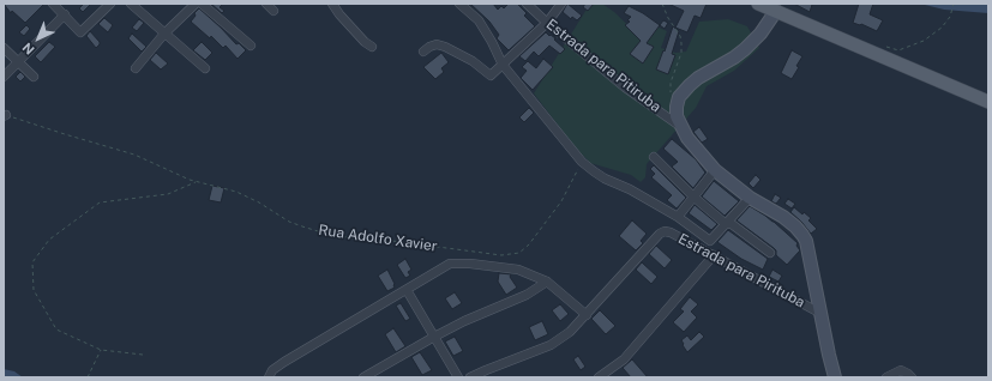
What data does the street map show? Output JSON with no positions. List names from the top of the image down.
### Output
{
  "streets": {
    "street": ["Estrada para Pitiruba", "Estrada para Pirituba"],
    "path": ["Rua Adolfo Xavier"]
  },
  "crossings": [
    ["Rua Adolfo Xavier", "Estrada para Pirituba"]
  ],
  "north": "bottom left"
}
